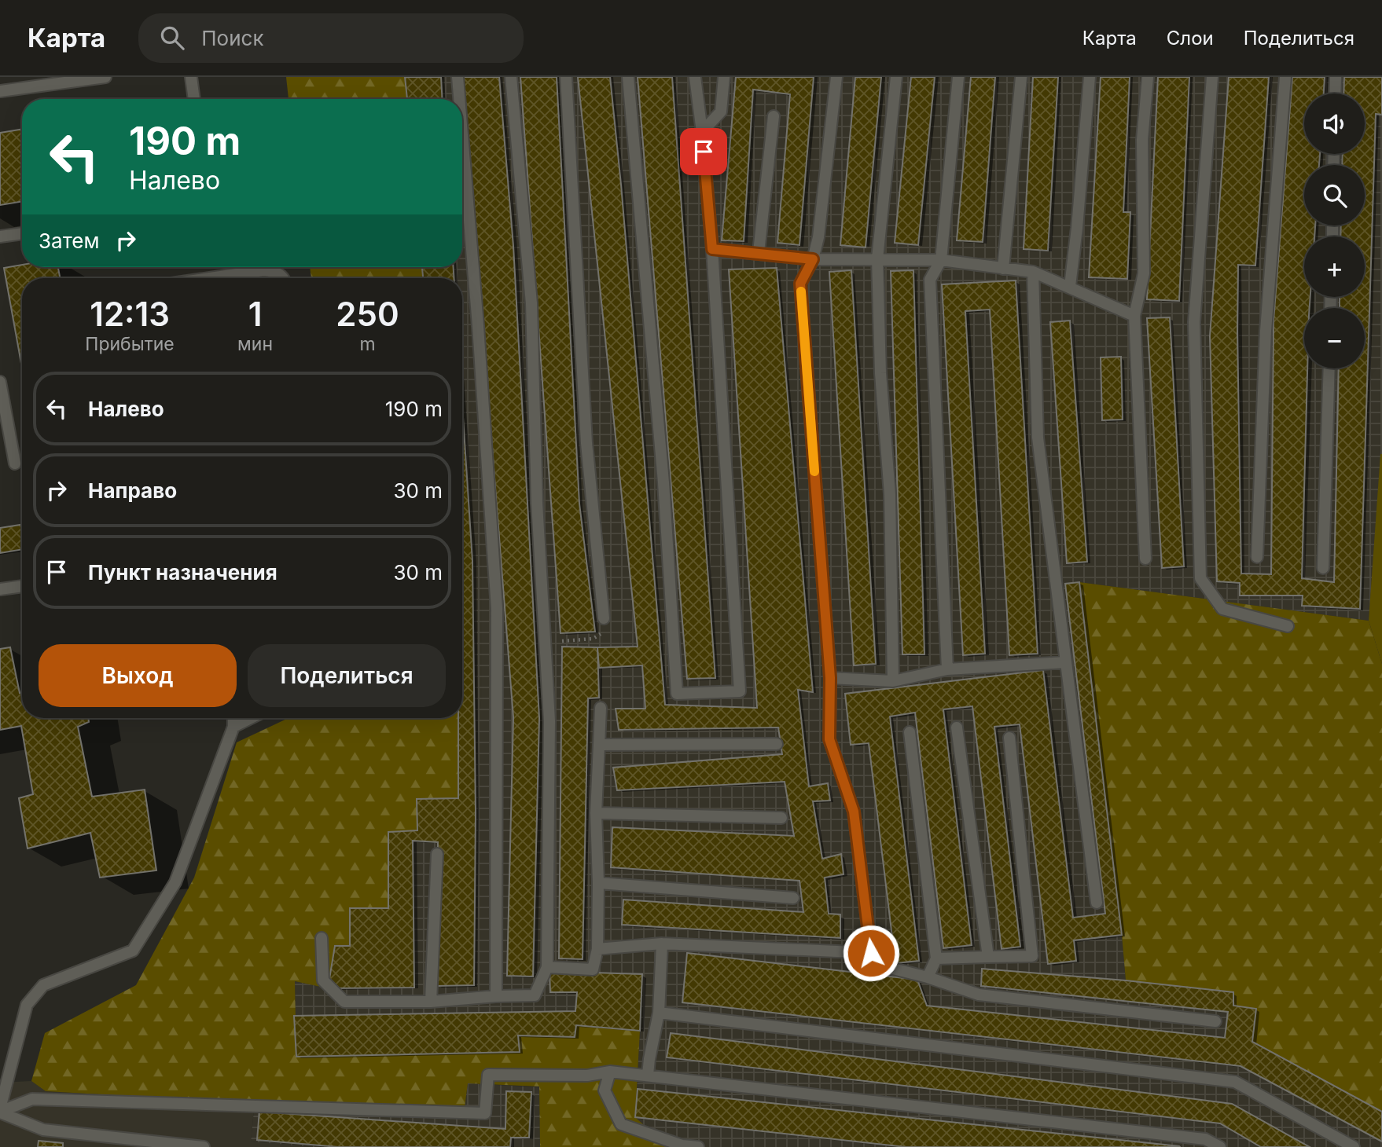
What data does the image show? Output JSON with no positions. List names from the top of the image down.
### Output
{
  "page": {
    "header": "Карта",
    "search": "Поиск",
    "nav": ["Карта", "Слои", "Поделиться"],
    "map_buttons": ["+", "−"],
    "turn": ["190 m", "Налево"],
    "then": "Затем",
    "eta": [
      "12:13",
      "Прибытие",
      "1",
      "мин",
      "250",
      "m"
    ],
    "list": [
      {
        "name": "Налево",
        "value": "190 m"
      },
      {
        "name": "Направо",
        "value": "30 m"
      },
      {
        "name": "Пункт назначения",
        "value": "30 m"
      }
    ],
    "buttons": ["Выход", "Поделиться"]
  }
}
